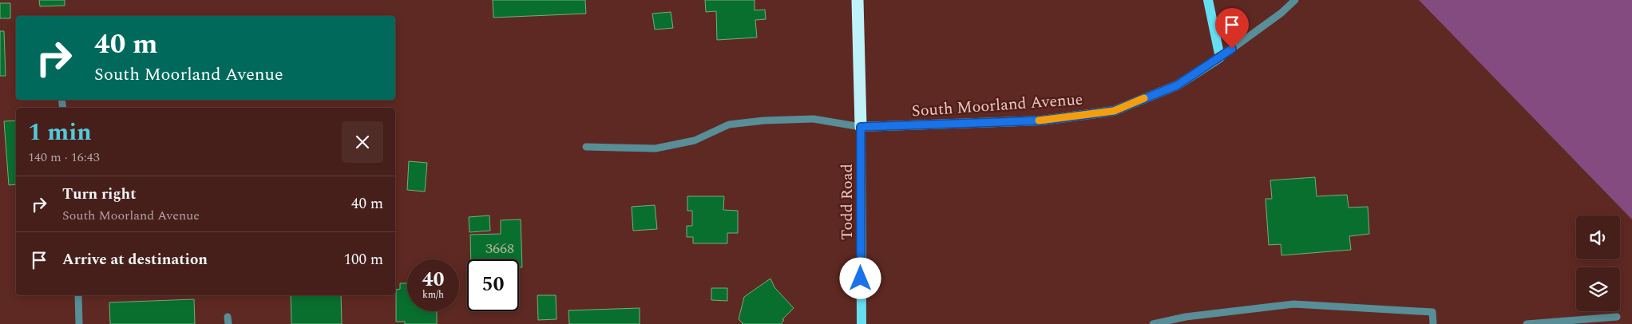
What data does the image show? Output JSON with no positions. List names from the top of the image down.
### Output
{
  "streets": {
    "main road": ["South Moorland Avenue", "Todd Road"]
  },
  "crossings": [
    ["South Moorland Avenue", "Todd Road"]
  ],
  "house_numbers": ["3668"],
  "page": {
    "turn": ["40 m", "South Moorland Avenue"],
    "heading": ["1 min", "140 m · 16:43"],
    "list": [
      {
        "name": "Turn right",
        "note": "South Moorland Avenue",
        "value": "40 m"
      },
      {
        "name": "Arrive at destination",
        "value": "100 m"
      }
    ],
    "speed": "40 km/h",
    "limit": "50"
  }
}
